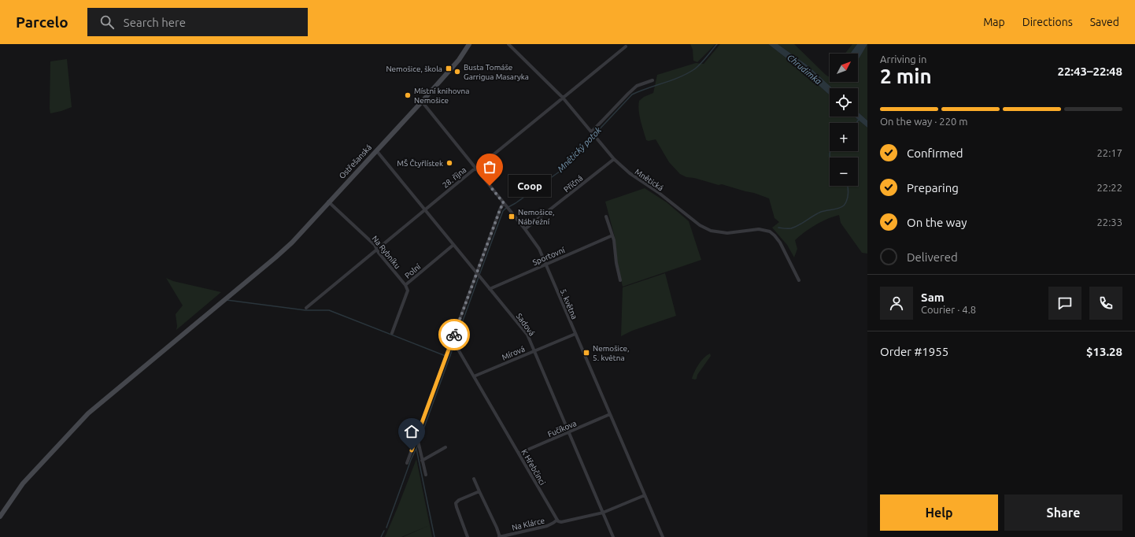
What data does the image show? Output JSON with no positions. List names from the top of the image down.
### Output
{
  "streets": {
    "street": [
      "Ostřešanská",
      "28. října",
      "Mnětická",
      "Příčná",
      "Na Rybníku",
      "Sportovní",
      "Polní",
      "5. května",
      "Sadová",
      "Mírová",
      "Fučíkova",
      "K Hřebčinci",
      "Na Klárce"
    ]
  },
  "crossings": [
    ["Ostřešanská", "Na Rybníku"],
    ["Ostřešanská", "5. května"],
    ["Ostřešanská", "Sadová"],
    ["28. října", "Mnětická"],
    ["28. října", "Na Rybníku"],
    ["28. října", "5. května"],
    ["28. října", "Sadová"],
    ["Mnětická", "Příčná"],
    ["Příčná", "5. května"],
    ["Na Rybníku", "Polní"],
    ["Sportovní", "5. května"],
    ["Sportovní", "Sadová"],
    ["Polní", "Sadová"],
    ["5. května", "Mírová"],
    ["5. května", "Fučíkova"],
    ["Sadová", "Mírová"],
    ["Sadová", "Fučíkova"],
    ["Mírová", "K Hřebčinci"],
    ["Fučíkova", "K Hřebčinci"],
    ["K Hřebčinci", "Na Klárce"]
  ],
  "water": ["Chrudimka", "Mnětický potok"],
  "places": {
    "transit": ["Nemošice, škola", "Nemošice, Nábřežní", "Nemošice, 5. května"],
    "other": [
      "Busta Tomáše Garrigua Masaryka",
      "Místní knihovna Nemošice",
      "MŠ Čtyřlístek",
      "Coop"
    ]
  },
  "north": "top right",
  "page": {
    "header": "Parcelo",
    "search": "Search here",
    "nav": ["Map", "Directions", "Saved"],
    "heading": ["2 min", "Arriving in", "22:43–22:48"],
    "panel": [
      "Sam",
      "Courier · 4.8",
      "Order #1955",
      "$13.28"
    ],
    "map_buttons": ["+", "−"],
    "bar": "On the way · 220 m",
    "list": [
      ["Confirmed", "22:17"],
      ["Preparing", "22:22"],
      ["On the way", "22:33"],
      "Delivered"
    ],
    "bubble": "Coop",
    "buttons": ["Help", "Share"]
  }
}
